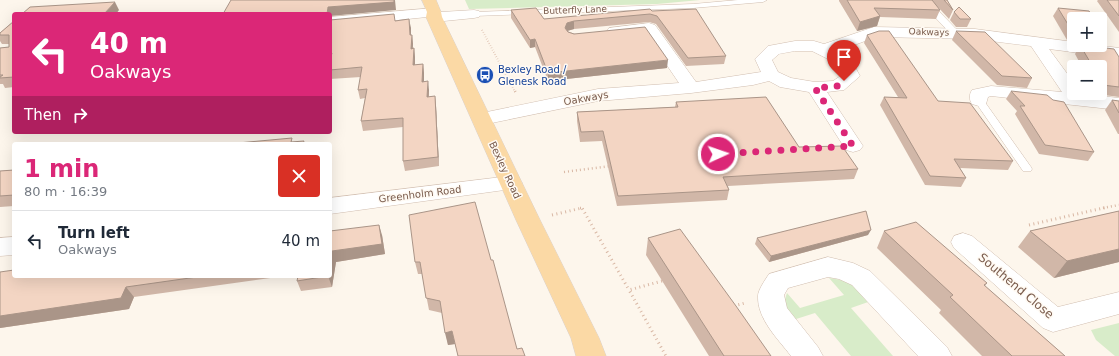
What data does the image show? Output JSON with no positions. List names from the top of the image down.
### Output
{
  "streets": {
    "main road": ["Bexley Road"],
    "street": [
      "Butterfly Lane",
      "Oakways",
      "Greenholm Road",
      "Southend Close"
    ]
  },
  "crossings": [
    ["Butterfly Lane", "Bexley Road"],
    ["Oakways", "Bexley Road"],
    ["Bexley Road", "Greenholm Road"]
  ],
  "places": {
    "bus stop": ["Bexley Road / Glenesk Road"]
  },
  "page": {
    "map_buttons": ["+", "−"],
    "turn": ["40 m", "Oakways"],
    "then": "Then",
    "heading": ["1 min", "80 m · 16:39"],
    "list": [
      {
        "name": "Turn left",
        "note": "Oakways",
        "value": "40 m"
      }
    ]
  }
}
